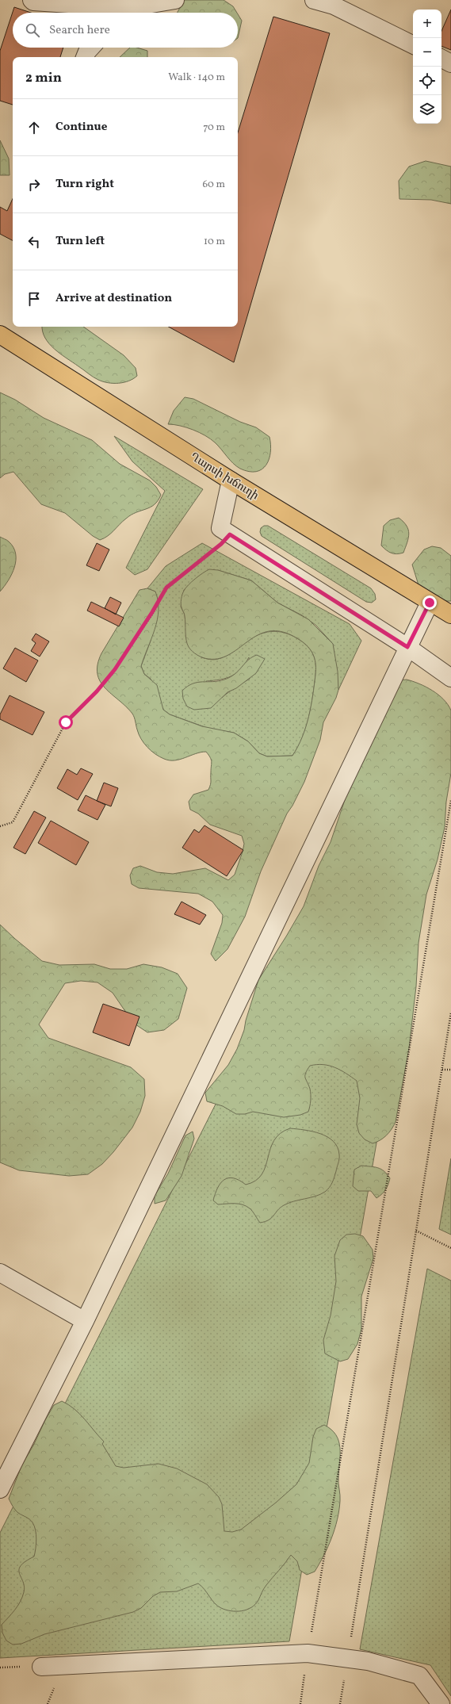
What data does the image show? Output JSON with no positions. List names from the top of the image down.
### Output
{
  "streets": {
    "main road": ["Ղարսի խճուղի"]
  },
  "page": {
    "map_buttons": ["+", "−"],
    "search": "Search here",
    "heading": ["2 min", "Walk · 140 m"],
    "list": [
      ["Continue", "70 m"],
      ["Turn right", "60 m"],
      ["Turn left", "10 m"],
      "Arrive at destination"
    ]
  }
}
